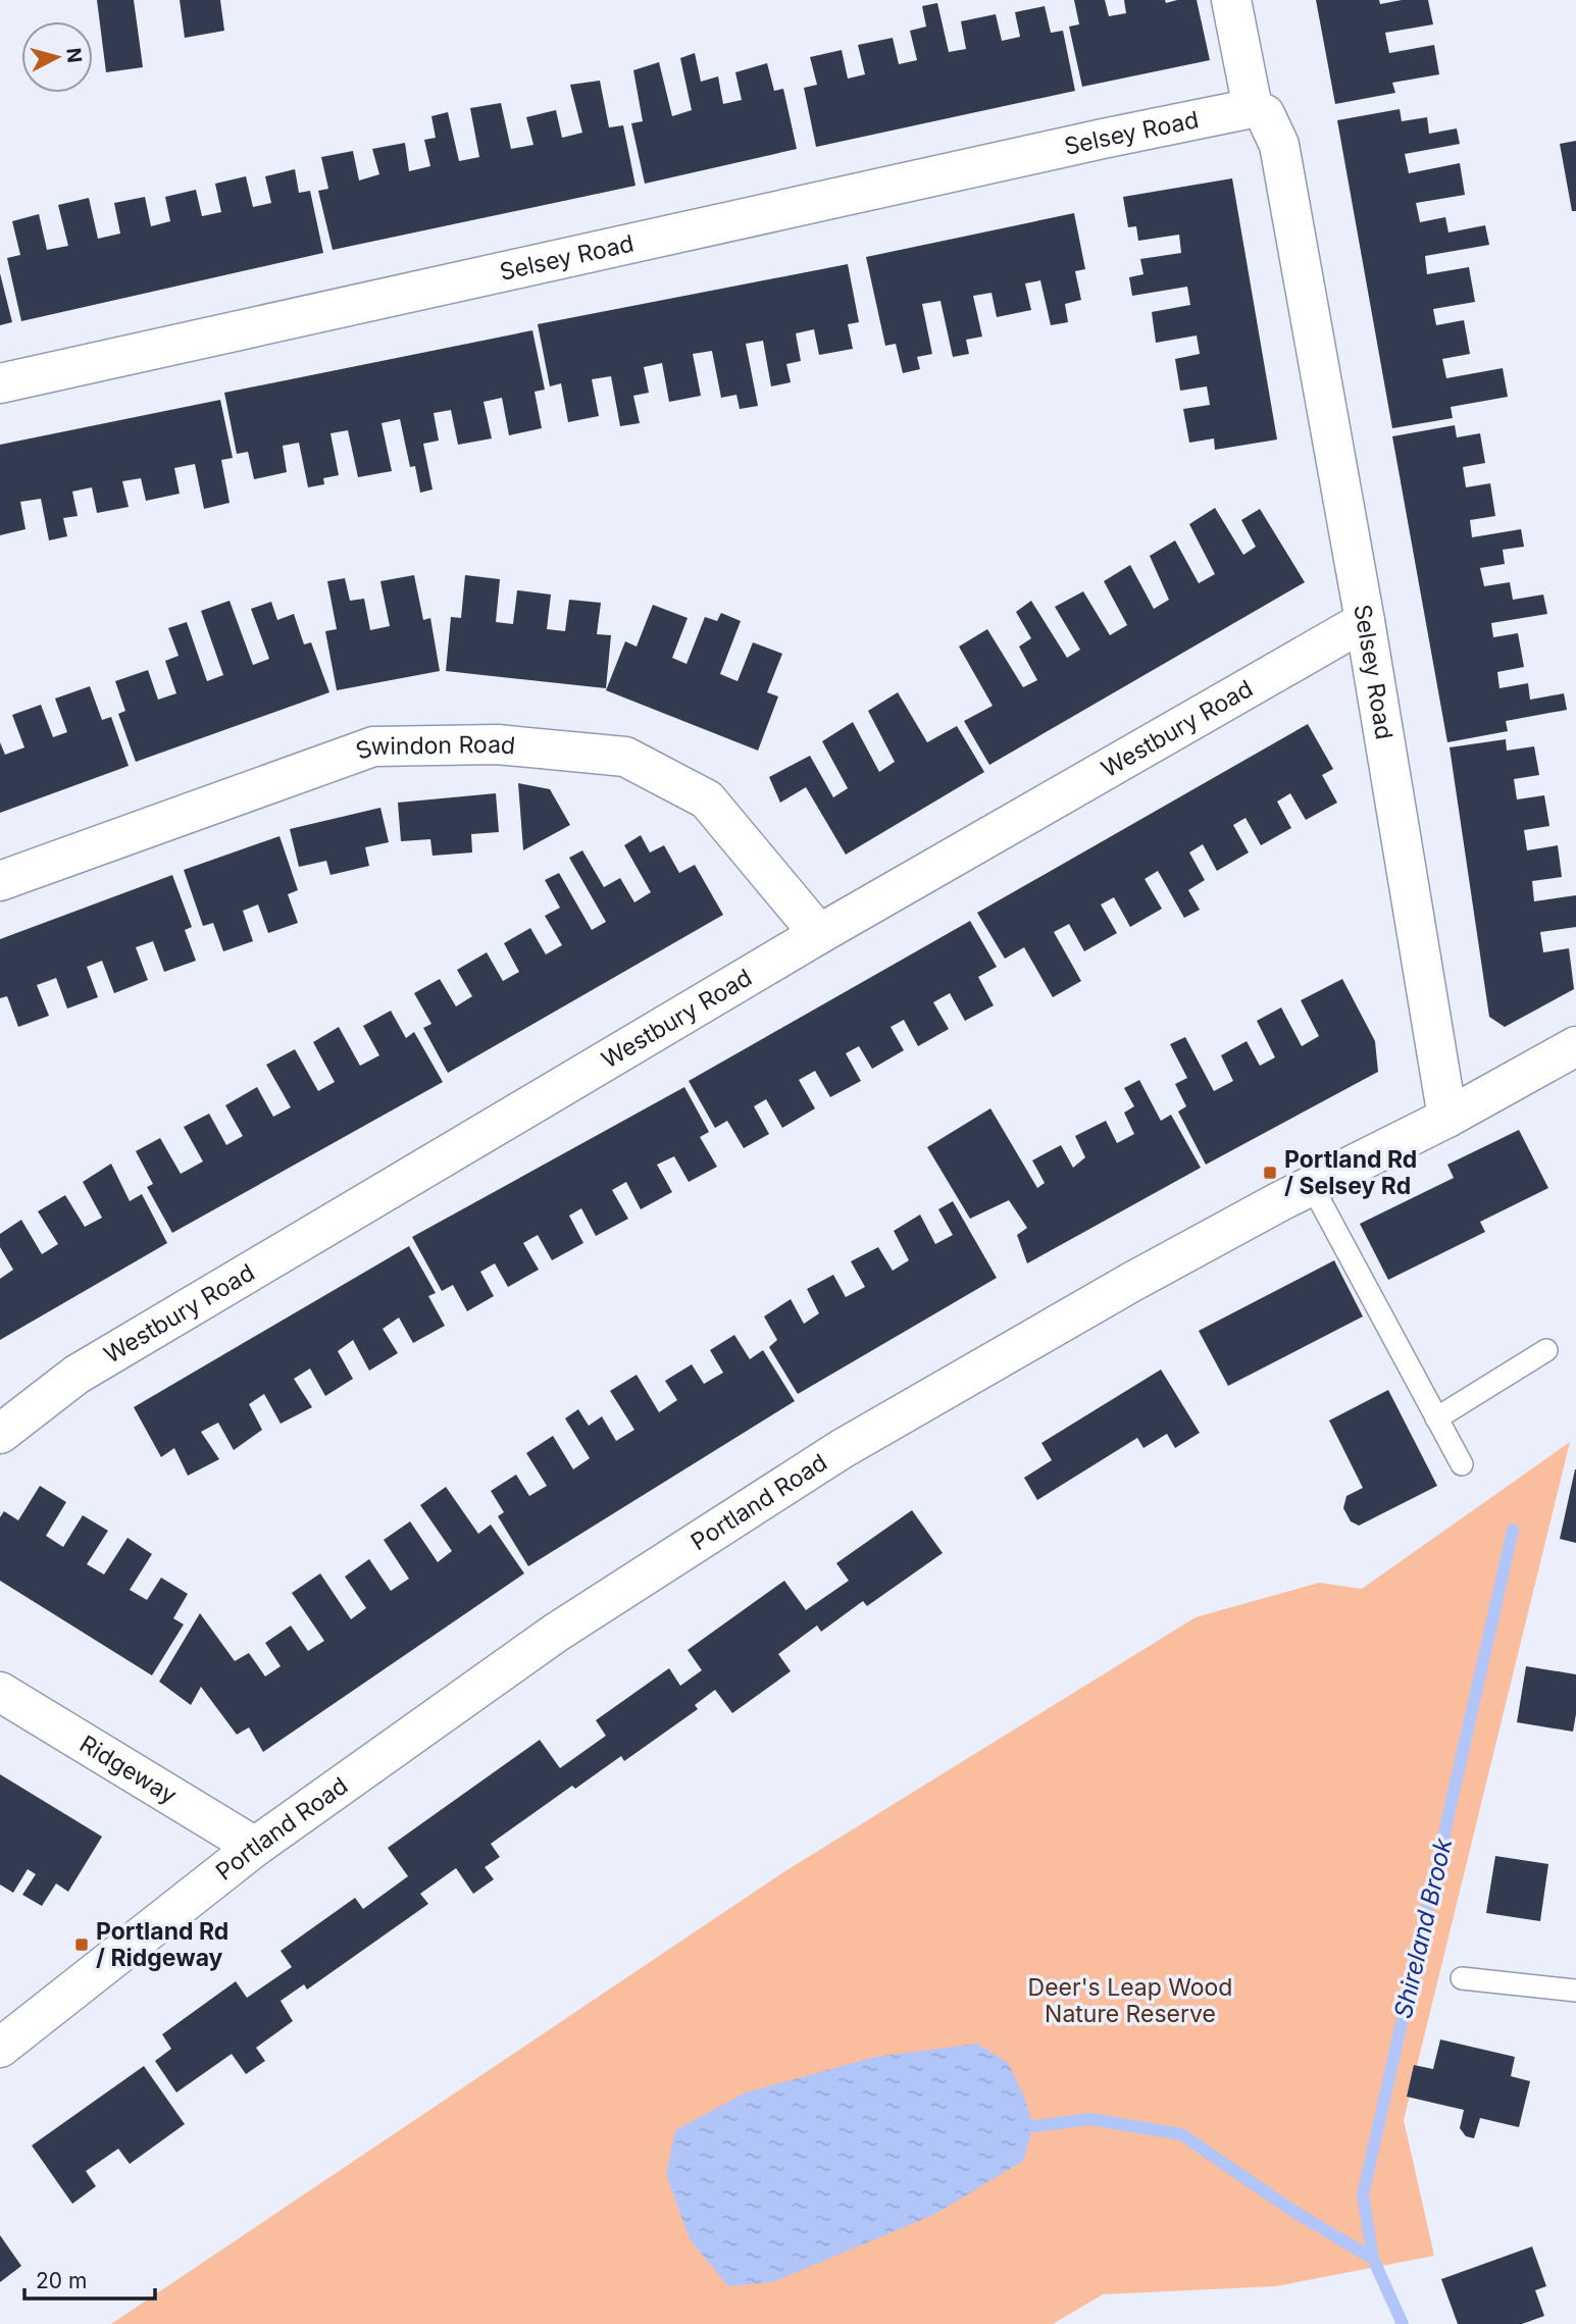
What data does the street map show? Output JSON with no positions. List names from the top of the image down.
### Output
{
  "streets": {
    "street": [
      "Selsey Road",
      "Westbury Road",
      "Swindon Road",
      "Portland Road",
      "Ridgeway"
    ]
  },
  "crossings": [
    ["Selsey Road", "Westbury Road"],
    ["Selsey Road", "Portland Road"],
    ["Westbury Road", "Swindon Road"],
    ["Portland Road", "Ridgeway"]
  ],
  "water": ["Shireland Brook"],
  "parks": ["Deer's Leap Wood Nature Reserve"],
  "places": {
    "transit": ["Portland Rd / Selsey Rd", "Portland Rd / Ridgeway"]
  },
  "scale_bar": "20 m",
  "north": "right"
}
